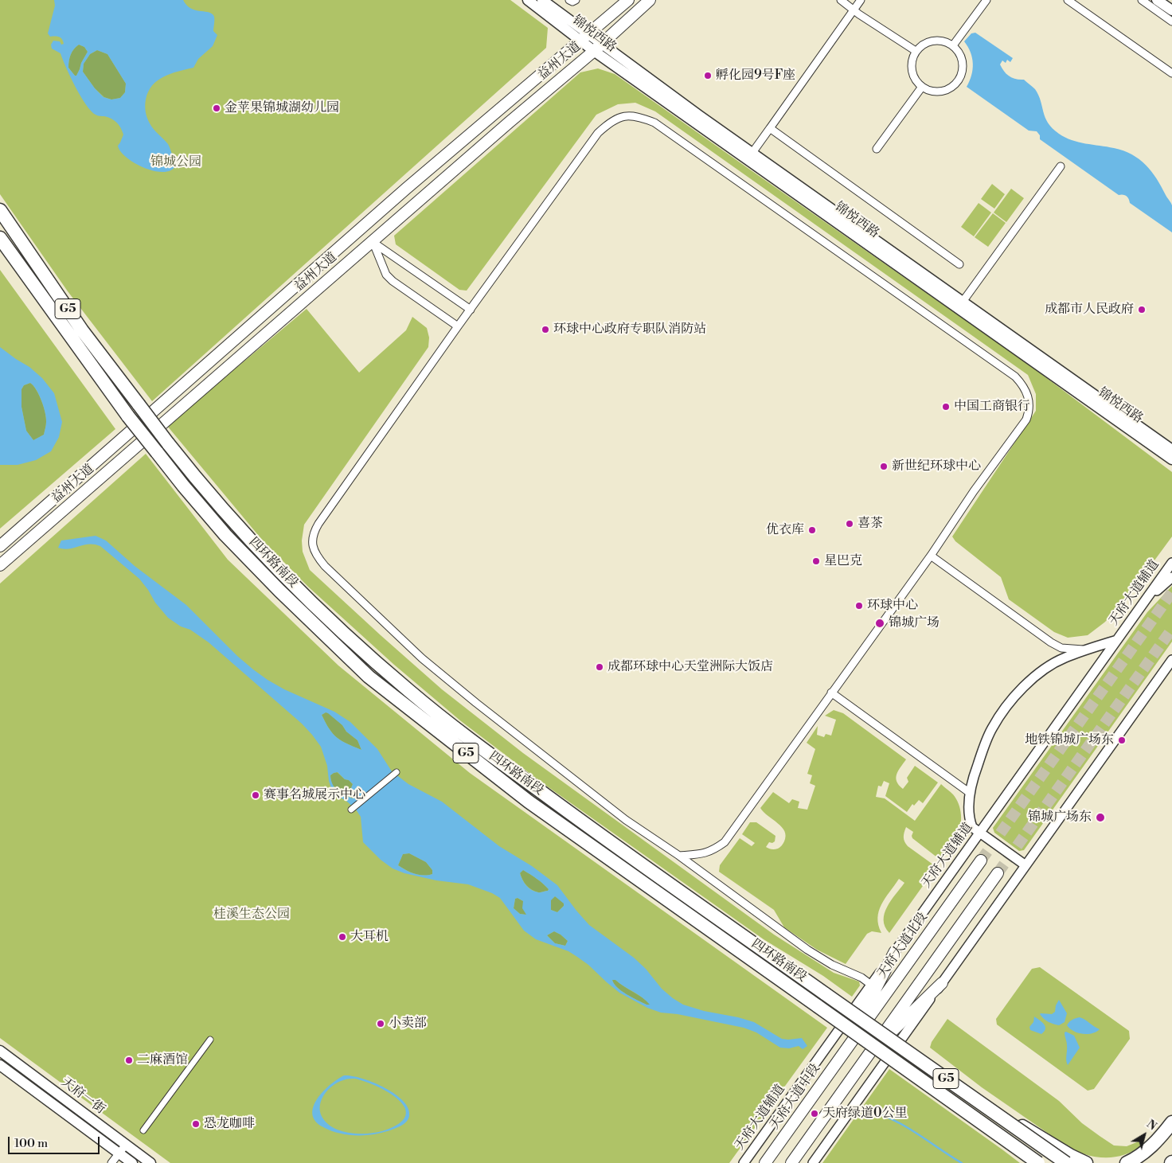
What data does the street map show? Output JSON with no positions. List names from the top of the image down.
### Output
{
  "streets": {
    "highway": ["G5", "四环路南段"],
    "main road": [
      "锦悦西路",
      "益州大道",
      "天府大道北段",
      "天府一街",
      "天府大道中段"
    ],
    "street": ["天府大道辅道"]
  },
  "crossings": [
    ["锦悦西路", "益州大道"],
    ["天府大道北段", "天府大道中段"]
  ],
  "parks": ["锦城公园", "桂溪生态公园"],
  "places": [
    "孵化园9号F座",
    "金苹果锦城湖幼儿园",
    "成都市人民政府",
    "环球中心政府专职队消防站",
    "中国工商银行",
    "新世纪环球中心",
    "喜茶",
    "优衣库",
    "星巴克",
    "环球中心",
    "锦城广场",
    "成都环球中心天堂洲际大饭店",
    "地铁锦城广场东",
    "赛事名城展示中心",
    "锦城广场东",
    "大耳机",
    "小卖部",
    "二麻酒馆",
    "天府绿道0公里",
    "恐龙咖啡"
  ],
  "scale_bar": "100 m",
  "north": "top right"
}
